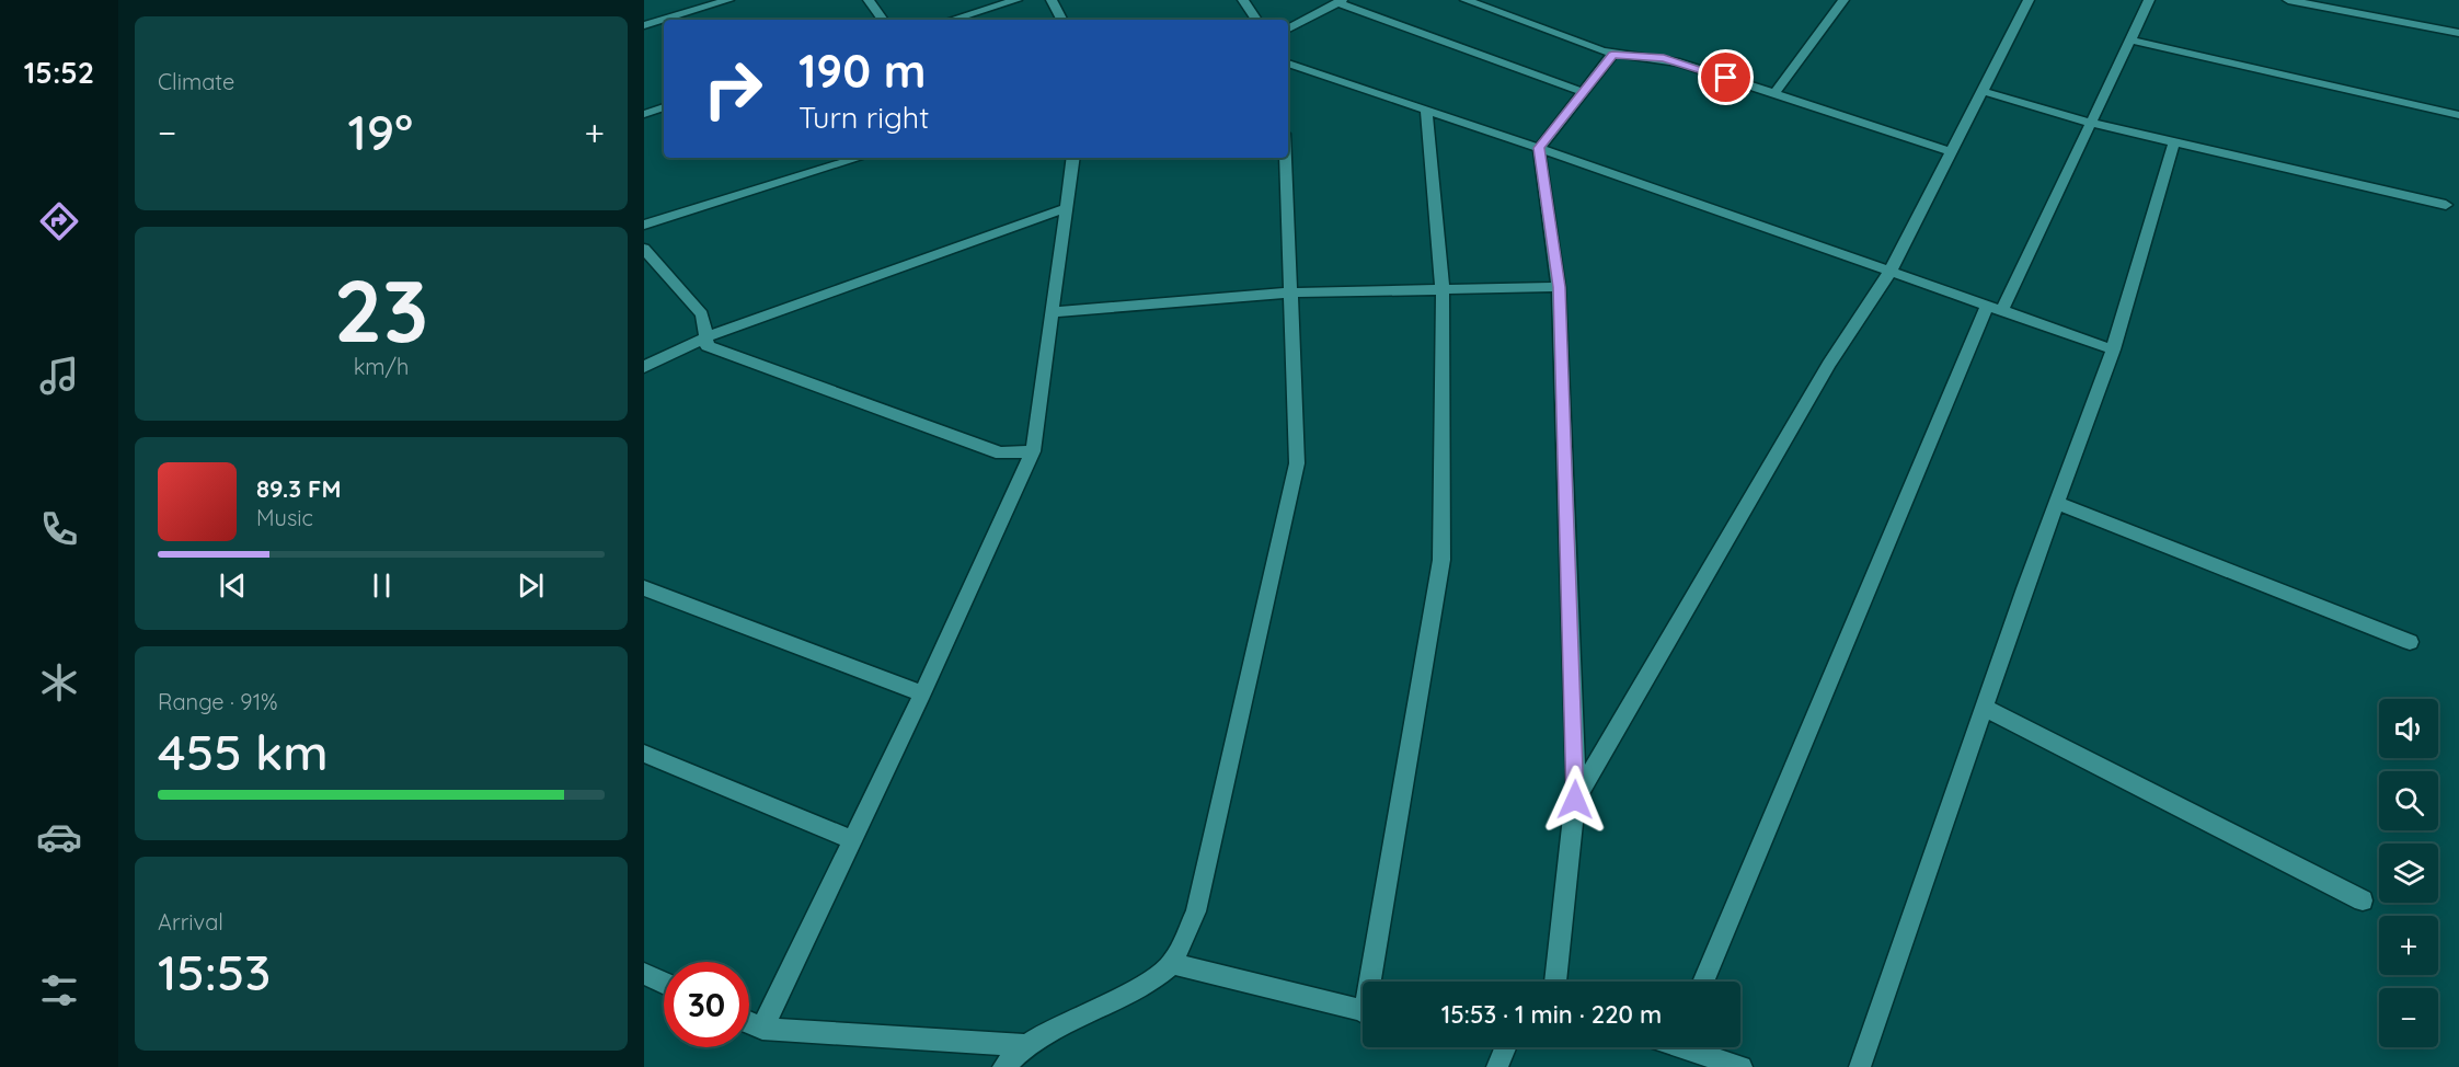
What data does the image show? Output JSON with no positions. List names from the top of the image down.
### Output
{
  "page": {
    "tabs": "15:52",
    "tile": [
      "Climate",
      ["23", "km/h"],
      ["Range · 91%", "455 km"],
      ["Arrival", "15:53"]
    ],
    "turn": ["190 m", "Turn right"],
    "heat": ["−", "19°", "+"],
    "song": ["89.3 FM", "Music"],
    "map_buttons": ["+", "−"],
    "limit": "30",
    "trip": "15:53 · 1 min · 220 m"
  }
}
